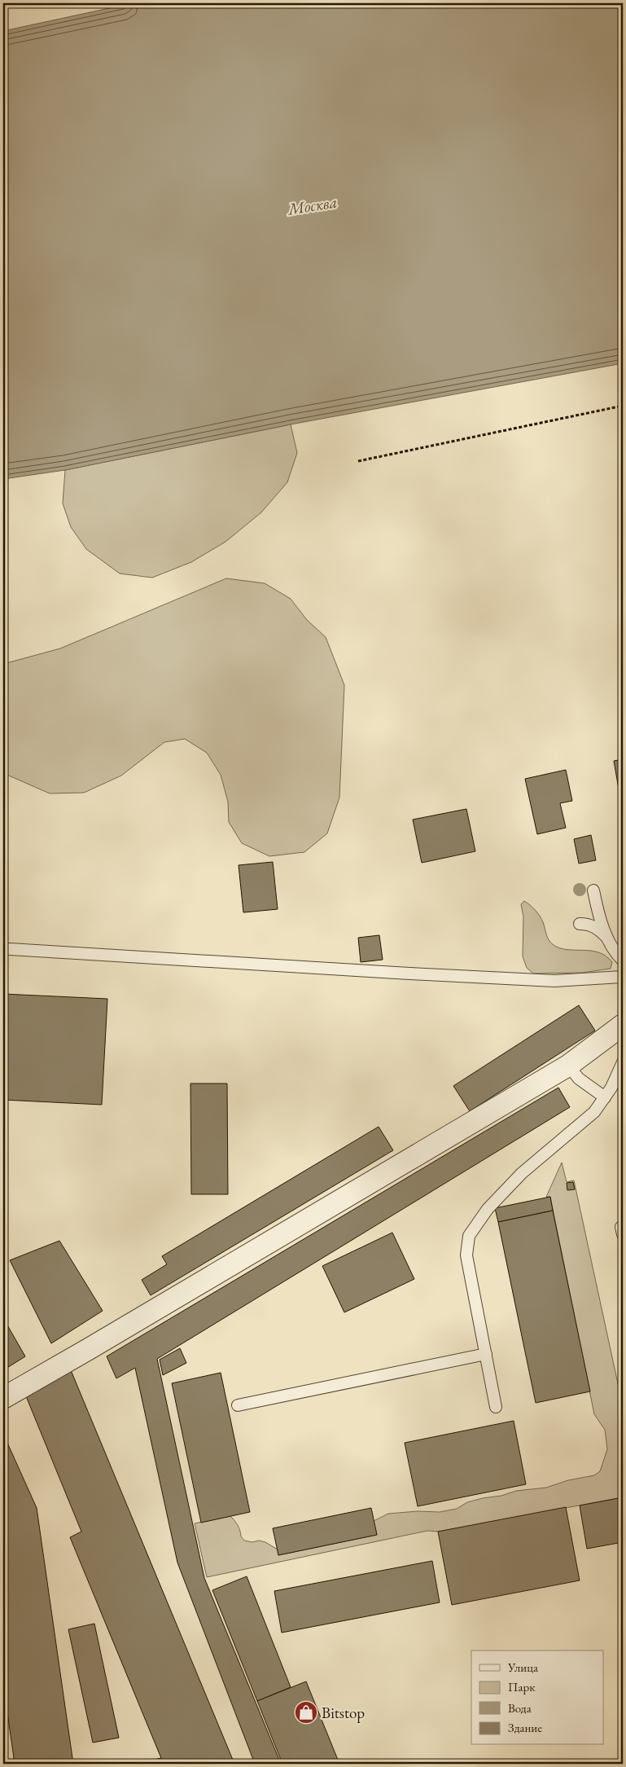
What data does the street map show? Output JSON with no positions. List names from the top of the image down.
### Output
{
  "water": ["Москва"],
  "places": {
    "shop": ["Bitstop"]
  },
  "legend": [
    "Улица",
    "Парк",
    "Вода",
    "Здание"
  ]
}
